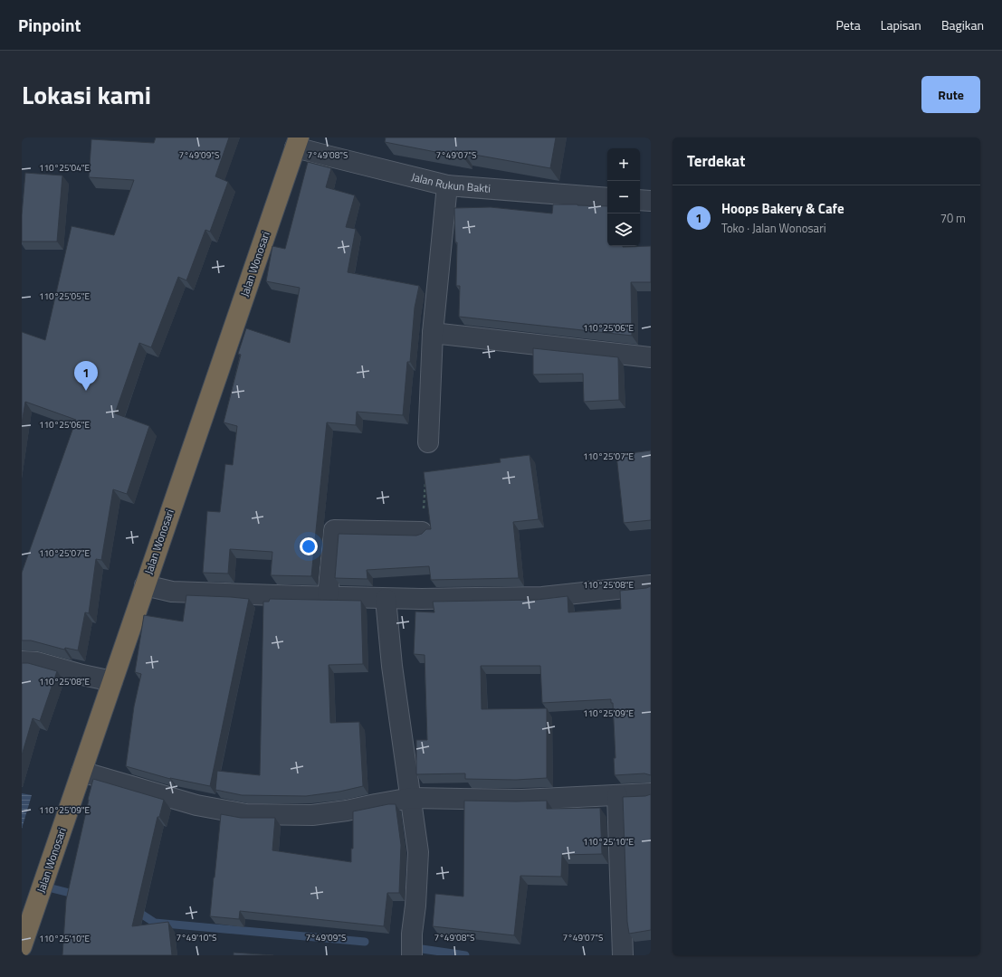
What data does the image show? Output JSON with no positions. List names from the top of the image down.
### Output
{
  "streets": {
    "highway": ["Jalan Wonosari"],
    "street": ["Jalan Rukun Bakti"]
  },
  "crossings": [
    ["Jalan Rukun Bakti", "Jalan Wonosari"]
  ],
  "page": {
    "header": "Pinpoint",
    "nav": ["Peta", "Lapisan", "Bagikan"],
    "title": "Lokasi kami",
    "buttons": "Rute",
    "heading": "Terdekat",
    "map_buttons": ["+", "−"],
    "list": [
      {
        "mark": "1",
        "name": "Hoops Bakery & Cafe",
        "note": "Toko · Jalan Wonosari",
        "value": "70 m"
      }
    ],
    "pins": "1"
  },
  "coordinates": [
    "7°49'09\"S",
    "7°49'08\"S",
    "7°49'07\"S",
    "110°25'04\"E",
    "110°25'05\"E",
    "110°25'06\"E",
    "110°25'07\"E",
    "110°25'08\"E",
    "110°25'09\"E",
    "110°25'10\"E",
    "7°49'10\"S"
  ]
}
